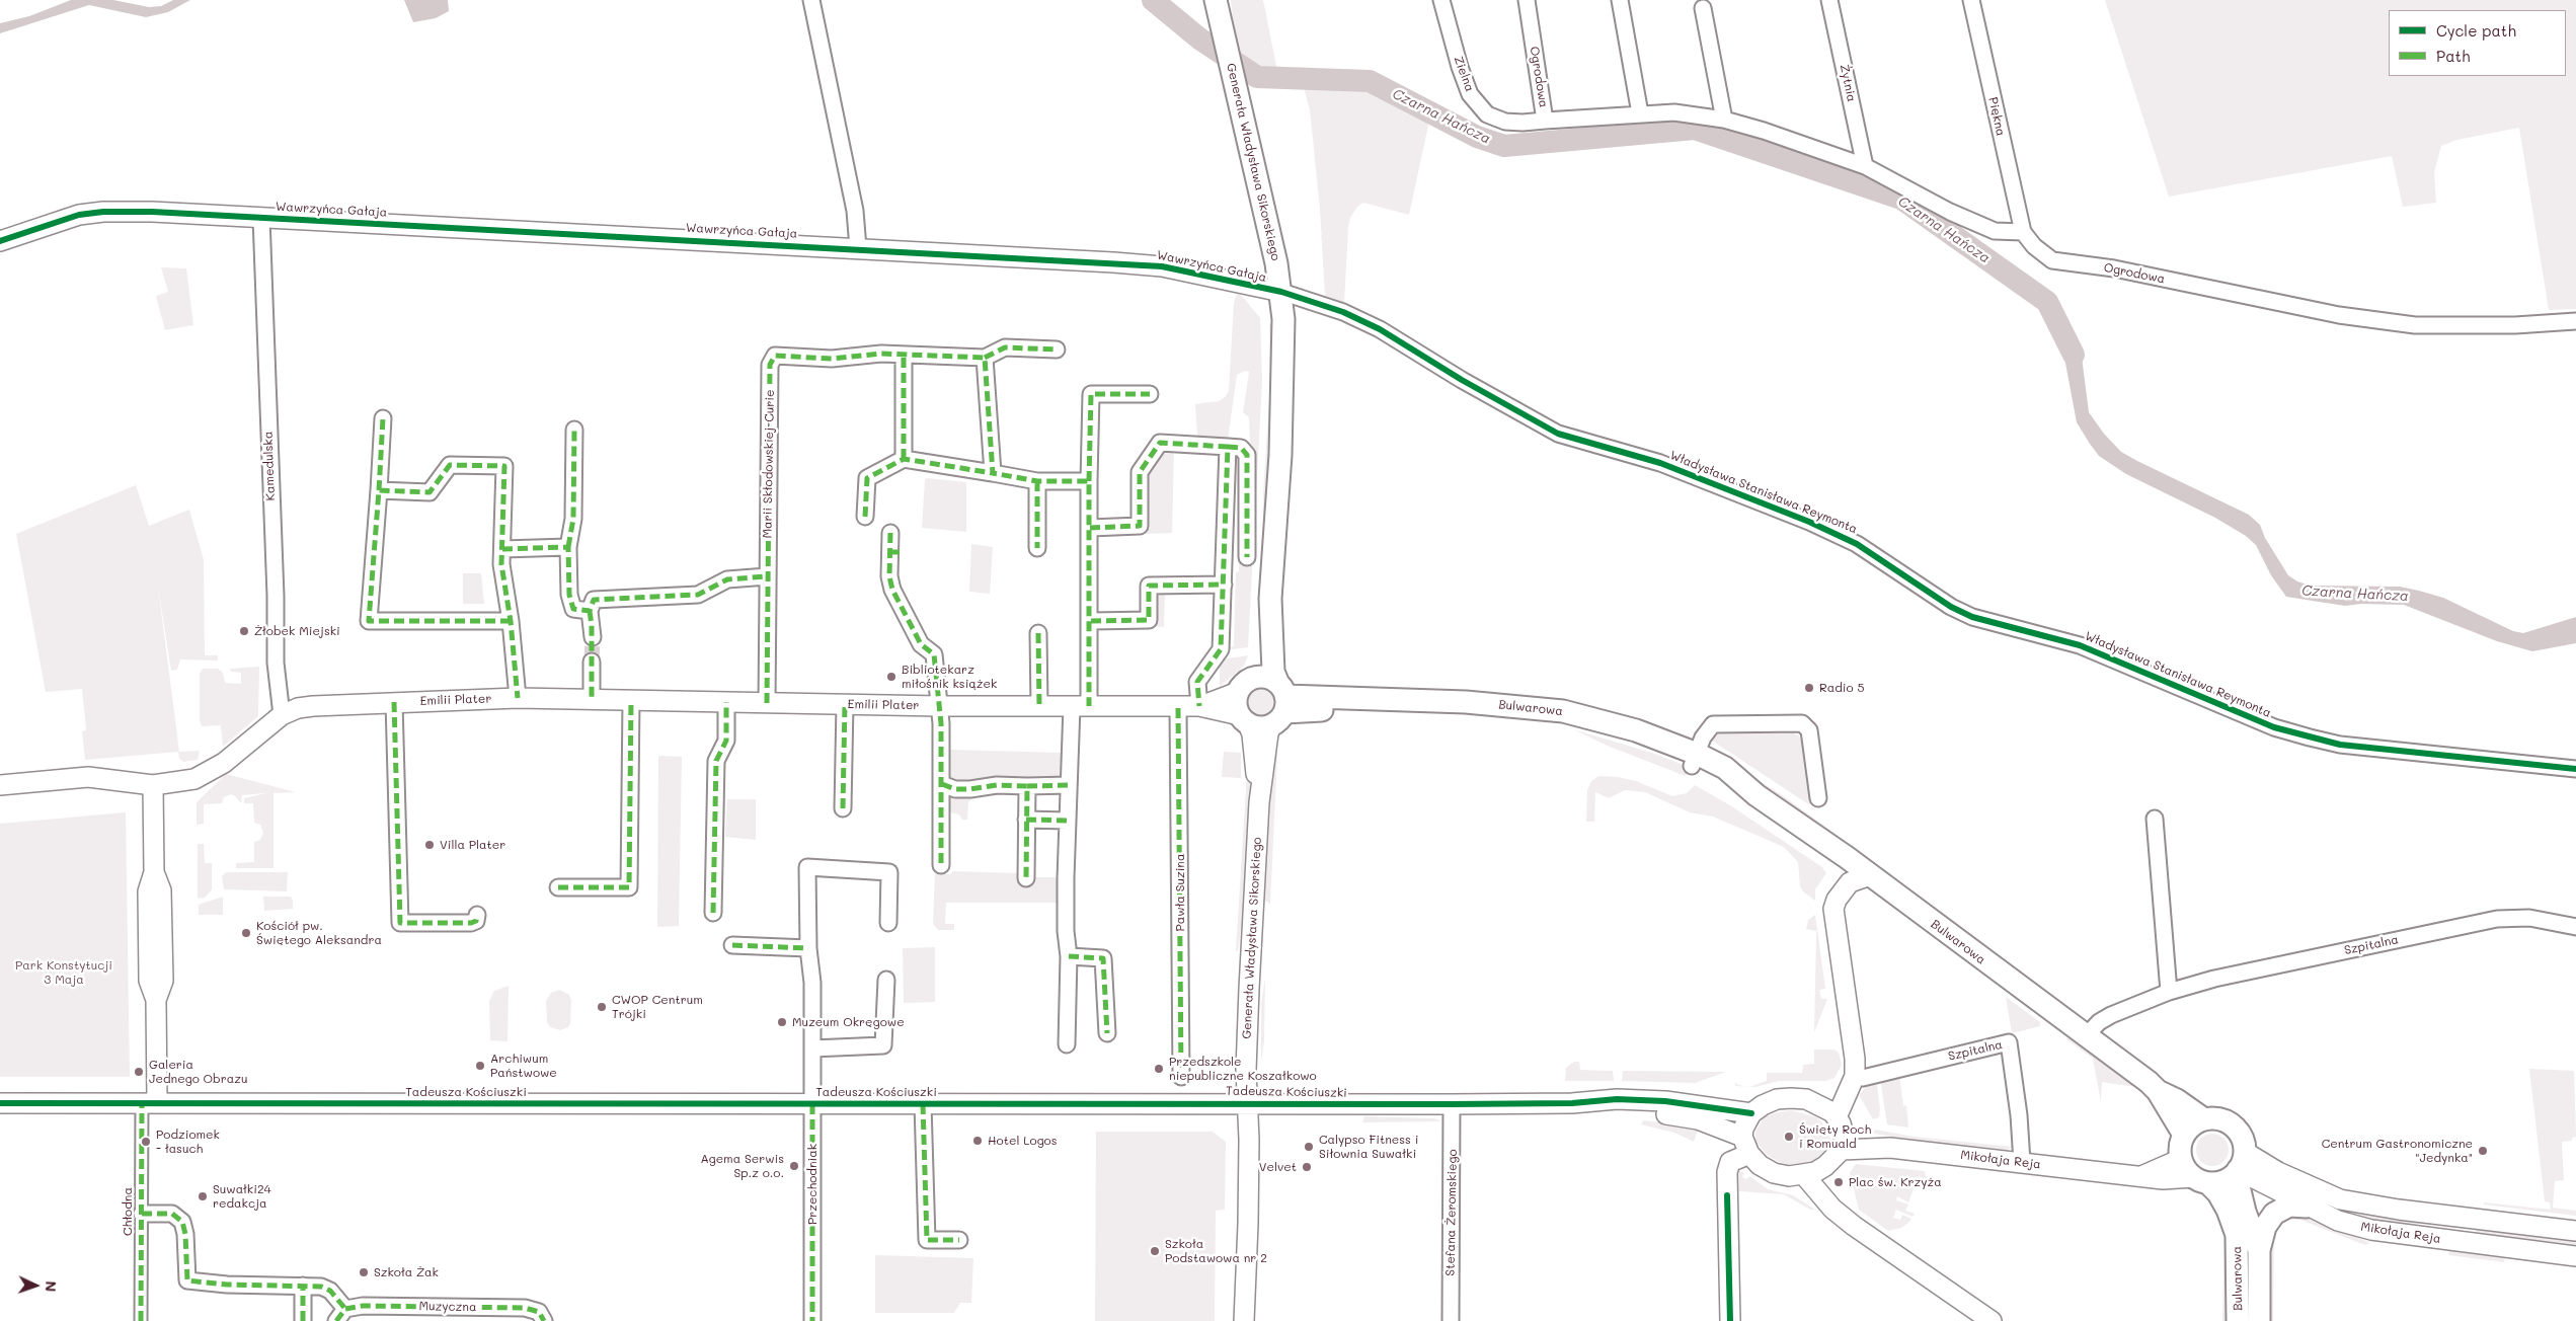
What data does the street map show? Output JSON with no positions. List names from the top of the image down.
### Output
{
  "streets": {
    "main road": ["Generała Władysława Sikorskiego", "Bulwarowa"],
    "street": [
      "Zielna",
      "Ogrodowa",
      "Żytnia",
      "Piękna",
      "Wawrzyńca Gałaja",
      "Marii Skłodowskiej-Curie",
      "Kamedulska",
      "Władysława Stanisława Reymonta",
      "Emilii Plater",
      "Pawła Suzina",
      "Szpitalna",
      "Tadeusza Kościuszki",
      "Mikołaja Reja",
      "Przechodniak",
      "Chłodna",
      "Stefana Żeromskiego",
      "Muzyczna"
    ]
  },
  "crossings": [
    ["Zielna", "Ogrodowa"],
    ["Ogrodowa", "Żytnia"],
    ["Ogrodowa", "Piękna"],
    ["Generała Władysława Sikorskiego", "Wawrzyńca Gałaja"],
    ["Generała Władysława Sikorskiego", "Emilii Plater"],
    ["Generała Władysława Sikorskiego", "Bulwarowa"],
    ["Generała Władysława Sikorskiego", "Tadeusza Kościuszki"],
    ["Wawrzyńca Gałaja", "Kamedulska"],
    ["Wawrzyńca Gałaja", "Władysława Stanisława Reymonta"],
    ["Marii Skłodowskiej-Curie", "Emilii Plater"],
    ["Kamedulska", "Emilii Plater"],
    ["Emilii Plater", "Bulwarowa"],
    ["Emilii Plater", "Pawła Suzina"],
    ["Bulwarowa", "Szpitalna"],
    ["Bulwarowa", "Mikołaja Reja"],
    ["Szpitalna", "Mikołaja Reja"],
    ["Tadeusza Kościuszki", "Przechodniak"],
    ["Tadeusza Kościuszki", "Chłodna"],
    ["Tadeusza Kościuszki", "Stefana Żeromskiego"],
    ["Chłodna", "Muzyczna"]
  ],
  "water": ["Czarna Hańcza"],
  "parks": ["Park Konstytucji 3 Maja"],
  "places": [
    "Żłobek Miejski",
    "Bibliotekarz miłośnik książek",
    "Radio 5",
    "Villa Plater",
    "Kościół pw. Świętego Aleksandra",
    "CWOP Centrum Trójki",
    "Muzeum Okręgowe",
    "Archiwum Państwowe",
    "Przedszkole niepubliczne Koszałkowo",
    "Galeria Jednego Obrazu",
    "Święty Roch i Romuald",
    "Hotel Logos",
    "Podziomek - łasuch",
    "Calypso Fitness i Siłownia Suwałki",
    "Centrum Gastronomiczne \"Jedynka\"",
    "Agema Serwis Sp.z o.o.",
    "Velvet",
    "Plac św. Krzyża",
    "Suwałki24 redakcja",
    "Szkoła Podstawowa nr 2",
    "Szkoła Żak"
  ],
  "legend": ["Cycle path", "Path"],
  "north": "right"
}
